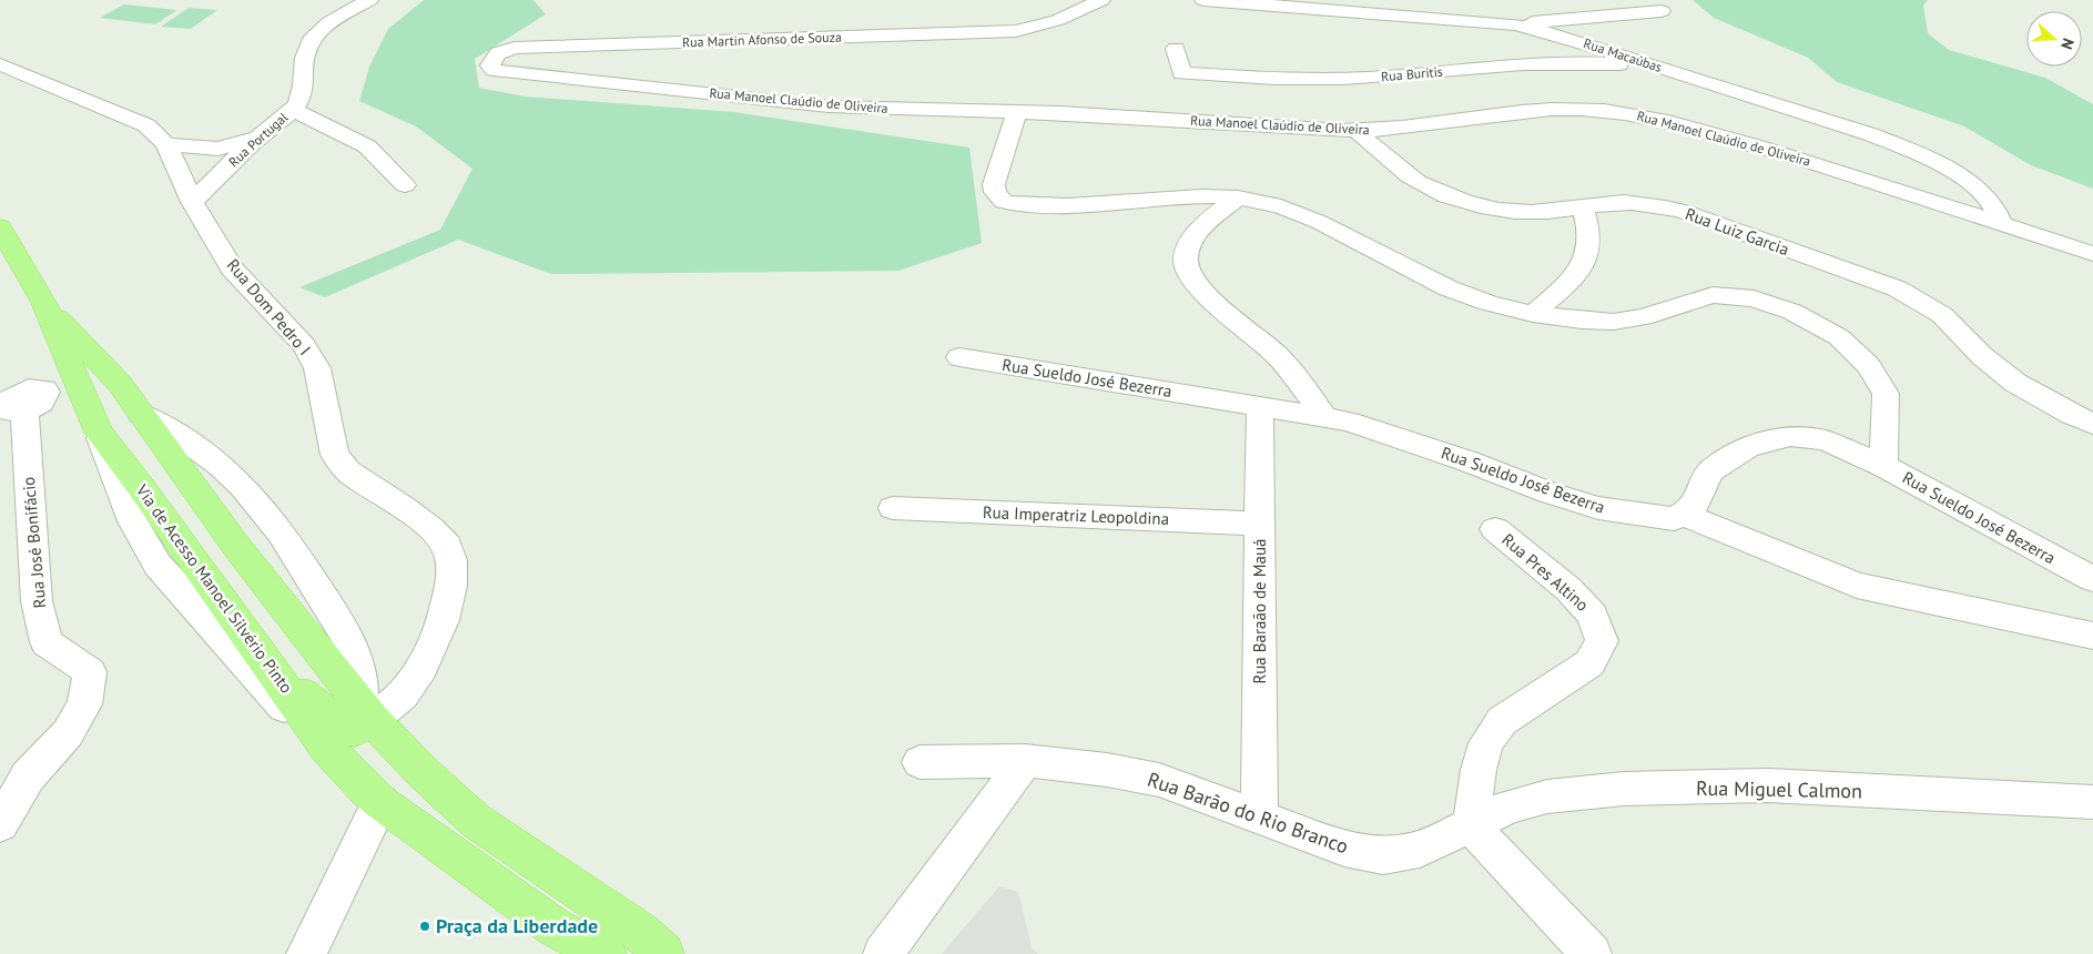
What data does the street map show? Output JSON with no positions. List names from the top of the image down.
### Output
{
  "streets": {
    "main road": ["Via de Acesso Manoel Silvério Pinto"],
    "street": [
      "Rua Martin Afonso de Souza",
      "Rua Macaúbas",
      "Rua Buritis",
      "Rua Manoel Claúdio de Oliveira",
      "Rua Portugal",
      "Rua Luiz Garcia",
      "Rua Dom Pedro I",
      "Rua Sueldo José Bezerra",
      "Rua Imperatriz Leopoldina",
      "Rua José Bonifácio",
      "Rua Pres Altino",
      "Rua Baraão de Mauá",
      "Rua Miguel Calmon",
      "Rua Barão do Rio Branco"
    ]
  },
  "crossings": [
    ["Rua Martin Afonso de Souza", "Rua Manoel Claúdio de Oliveira"],
    ["Rua Macaúbas", "Rua Buritis"],
    ["Rua Macaúbas", "Rua Manoel Claúdio de Oliveira"],
    ["Rua Manoel Claúdio de Oliveira", "Rua Luiz Garcia"],
    ["Rua Portugal", "Rua Dom Pedro I"],
    ["Rua Dom Pedro I", "Via de Acesso Manoel Silvério Pinto"],
    ["Rua Sueldo José Bezerra", "Rua Baraão de Mauá"],
    ["Rua Imperatriz Leopoldina", "Rua Baraão de Mauá"],
    ["Rua Pres Altino", "Rua Miguel Calmon"],
    ["Rua Pres Altino", "Rua Barão do Rio Branco"],
    ["Rua Baraão de Mauá", "Rua Barão do Rio Branco"],
    ["Rua Miguel Calmon", "Rua Barão do Rio Branco"]
  ],
  "places": ["Praça da Liberdade"],
  "north": "right"
}
